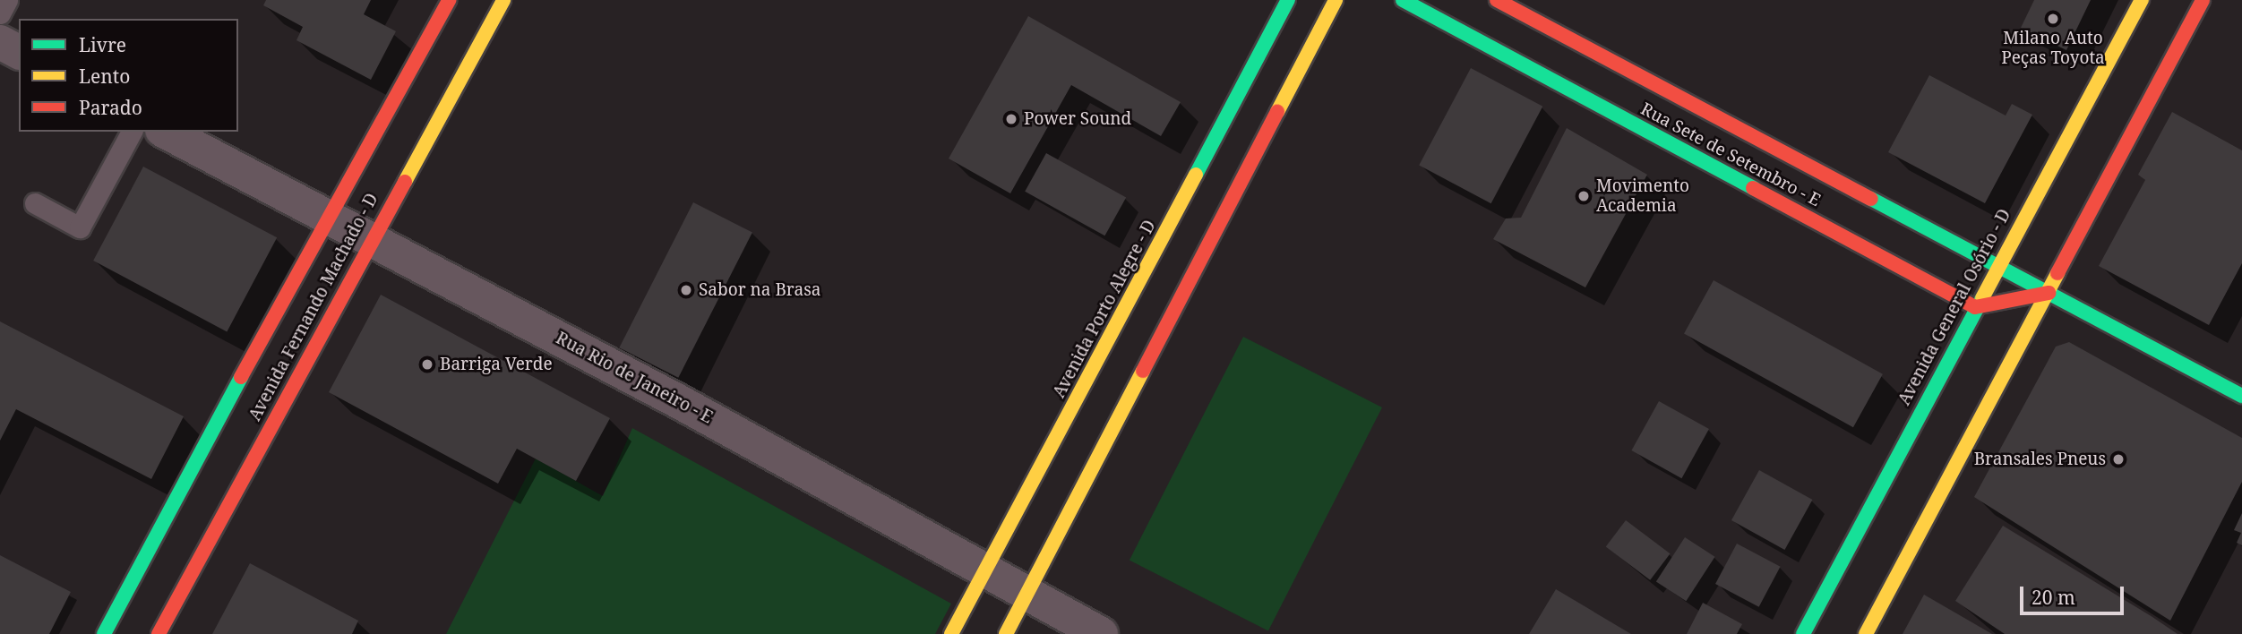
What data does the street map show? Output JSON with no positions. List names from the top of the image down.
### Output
{
  "streets": {
    "street": [
      "Rua Sete de Setembro - E",
      "Avenida Fernando Machado - D",
      "Avenida General Osório - D",
      "Avenida Porto Alegre - D",
      "Rua Rio de Janeiro - E"
    ]
  },
  "crossings": [
    ["Rua Sete de Setembro - E", "Avenida General Osório - D"],
    ["Avenida Fernando Machado - D", "Rua Rio de Janeiro - E"],
    ["Avenida Porto Alegre - D", "Rua Rio de Janeiro - E"]
  ],
  "places": [
    "Milano Auto Peças Toyota",
    "Power Sound",
    "Movimento Academia",
    "Sabor na Brasa",
    "Barriga Verde",
    "Bransales Pneus"
  ],
  "legend": ["Livre", "Lento", "Parado"],
  "scale_bar": "20 m"
}
